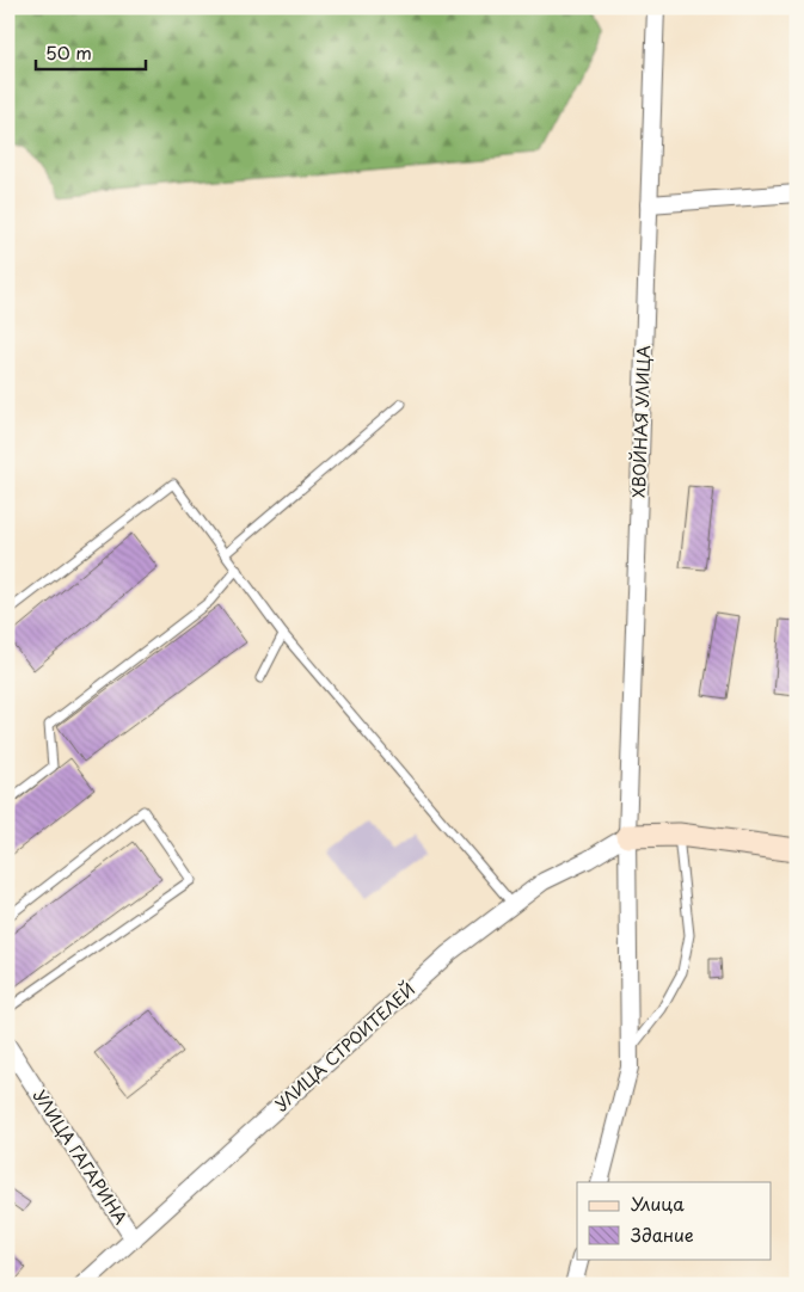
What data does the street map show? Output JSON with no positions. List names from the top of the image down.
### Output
{
  "streets": {
    "street": ["ХВОЙНАЯ УЛИЦА", "УЛИЦА СТРОИТЕЛЕЙ", "УЛИЦА ГАГАРИНА"]
  },
  "crossings": [
    ["ХВОЙНАЯ УЛИЦА", "УЛИЦА СТРОИТЕЛЕЙ"],
    ["УЛИЦА СТРОИТЕЛЕЙ", "УЛИЦА ГАГАРИНА"]
  ],
  "legend": ["Улица", "Здание"],
  "scale_bar": "50 m"
}
